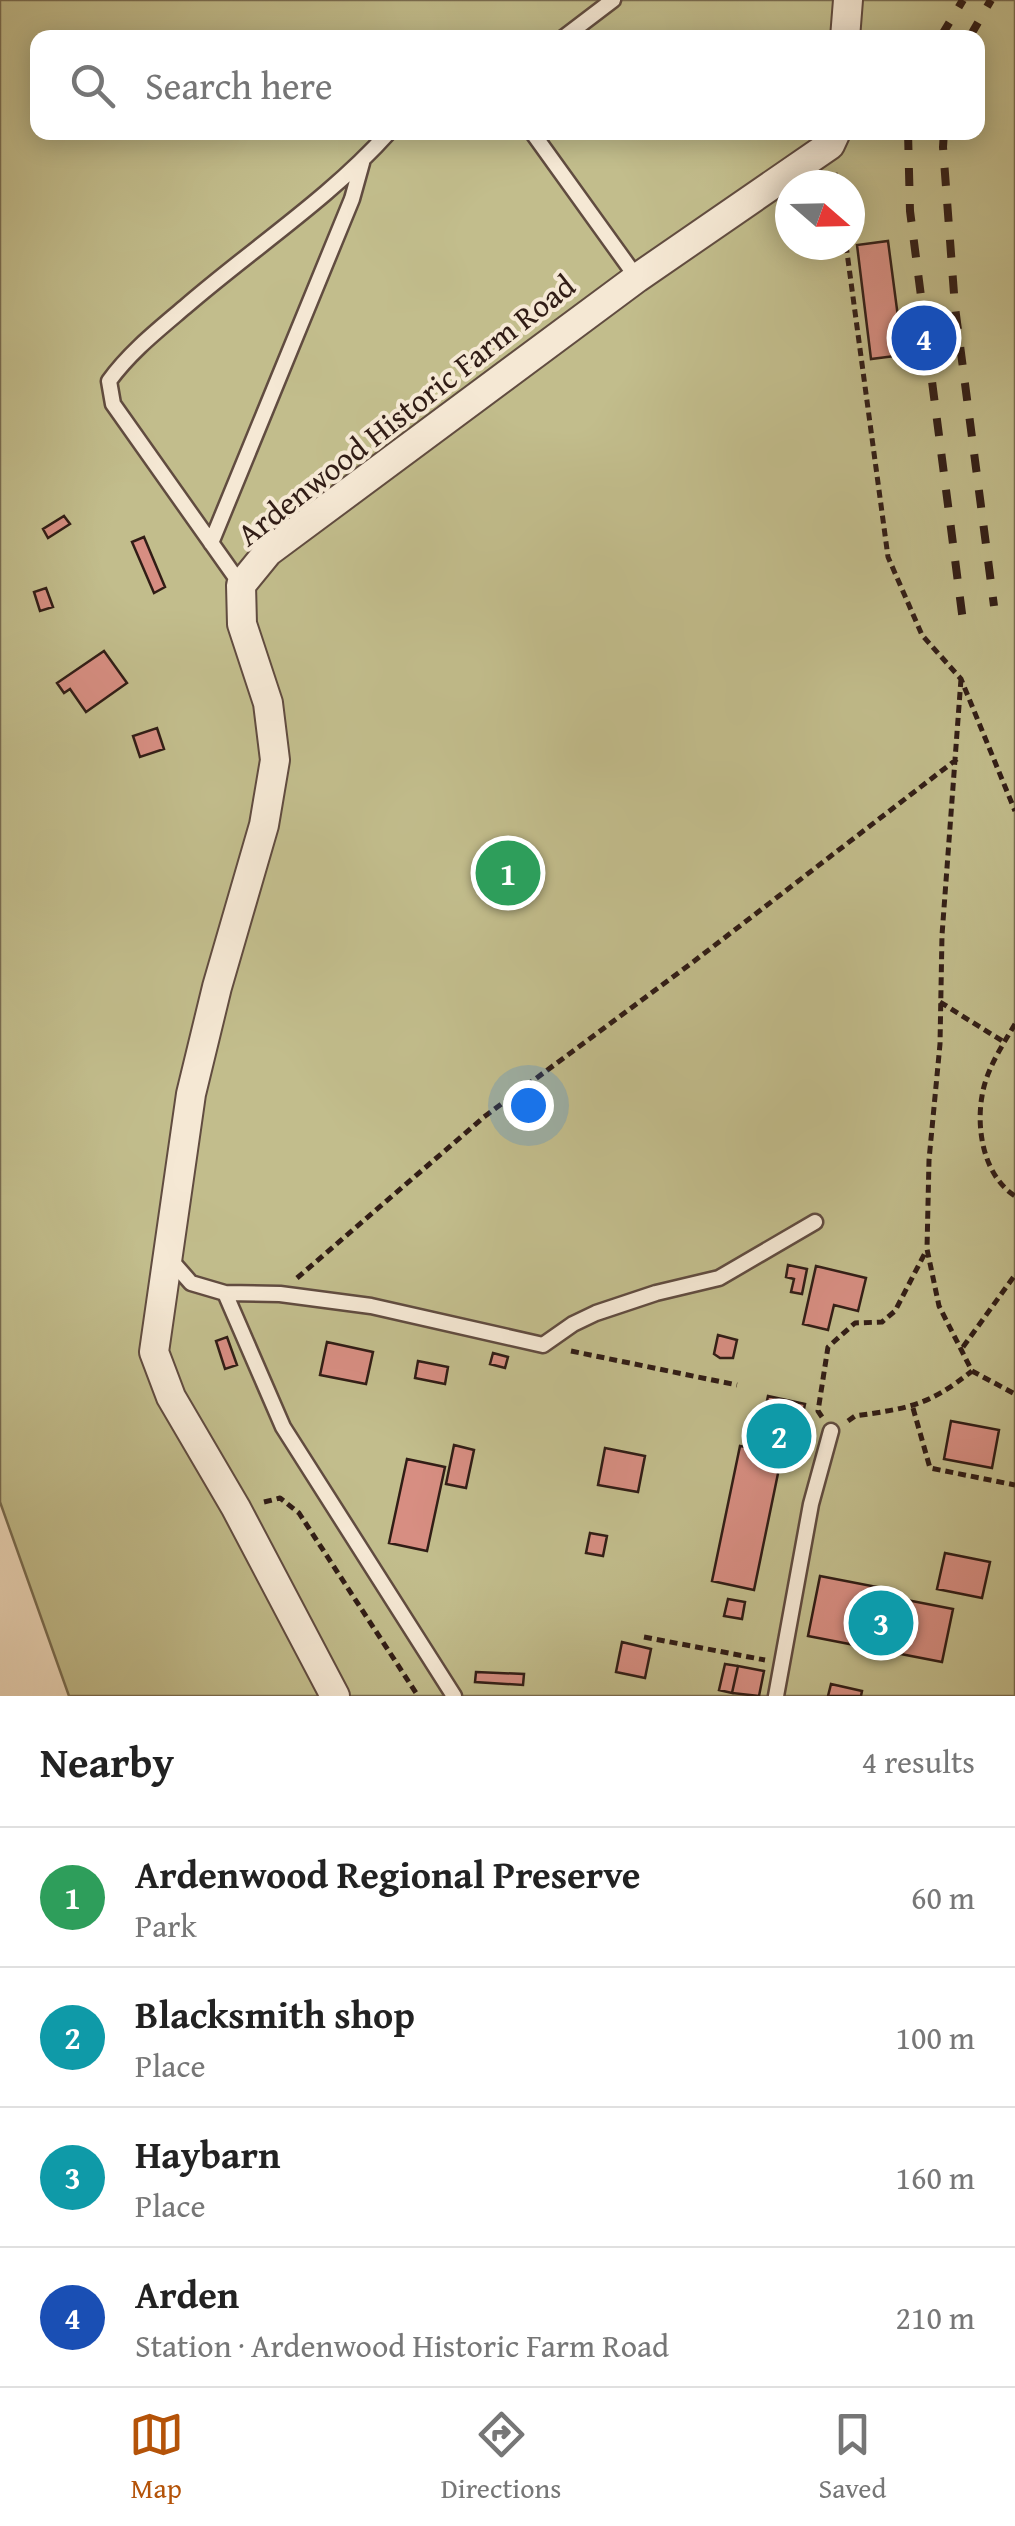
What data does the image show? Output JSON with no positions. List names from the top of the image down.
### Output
{
  "streets": {
    "street": ["Ardenwood Historic Farm Road"]
  },
  "north": "right",
  "page": {
    "search": "Search here",
    "pins": [
      "4",
      "1",
      "2",
      "3"
    ],
    "heading": ["Nearby", "4 results"],
    "list": [
      {
        "mark": "1",
        "name": "Ardenwood Regional Preserve",
        "note": "Park",
        "value": "60 m"
      },
      {
        "mark": "2",
        "name": "Blacksmith shop",
        "note": "Place",
        "value": "100 m"
      },
      {
        "mark": "3",
        "name": "Haybarn",
        "note": "Place",
        "value": "160 m"
      },
      {
        "mark": "4",
        "name": "Arden",
        "note": "Station · Ardenwood Historic Farm Road",
        "value": "210 m"
      }
    ],
    "nav": ["Map", "Directions", "Saved"]
  }
}
